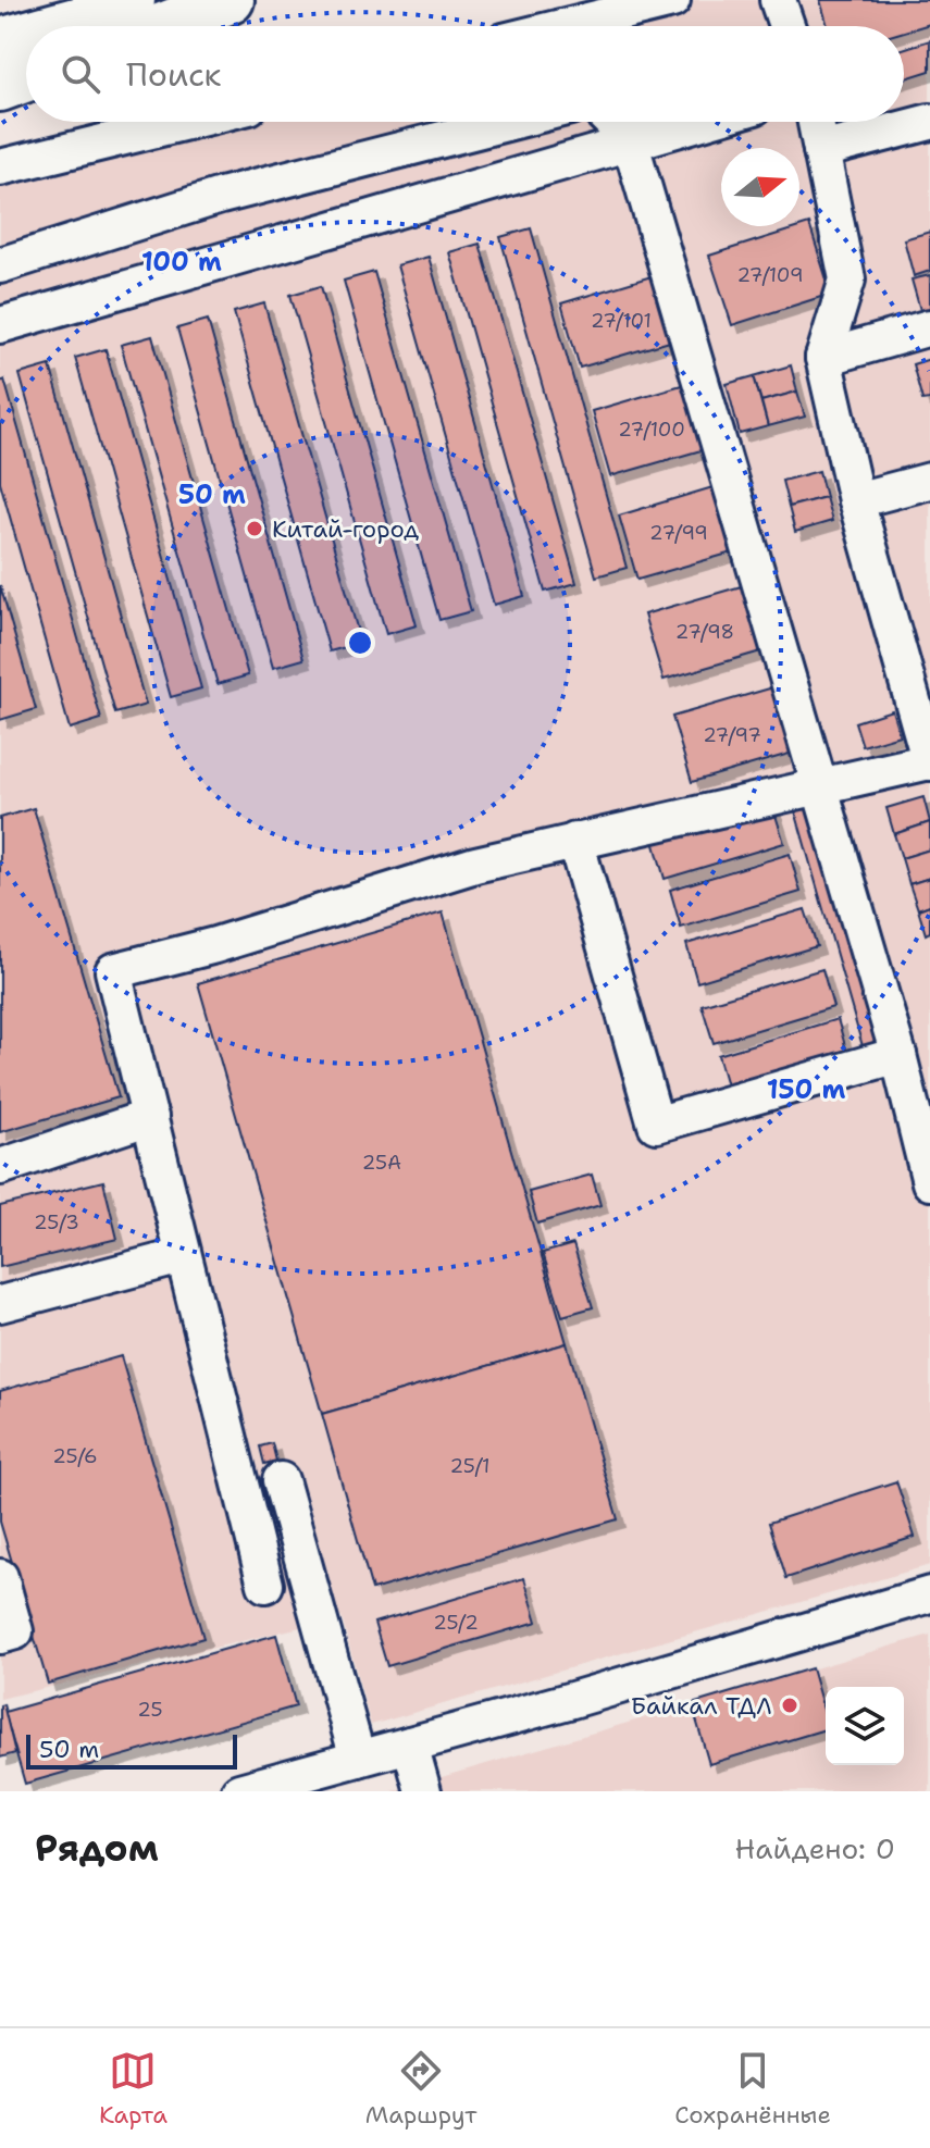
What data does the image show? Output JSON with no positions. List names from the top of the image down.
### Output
{
  "places": ["Китай-город", "Байкал ТДЛ"],
  "house_numbers": [
    "27/109",
    "27/101",
    "27/100",
    "27/99",
    "27/98",
    "27/97",
    "25А",
    "25/3",
    "25/6",
    "25/1",
    "25/2",
    "25"
  ],
  "scale_bar": "50 m",
  "north": "right",
  "page": {
    "search": "Поиск",
    "scale": "50 m",
    "heading": ["Рядом", "Найдено: 0"],
    "nav": ["Карта", "Маршрут", "Сохранённые"]
  },
  "rings": ["100 m", "50 m", "150 m"]
}
